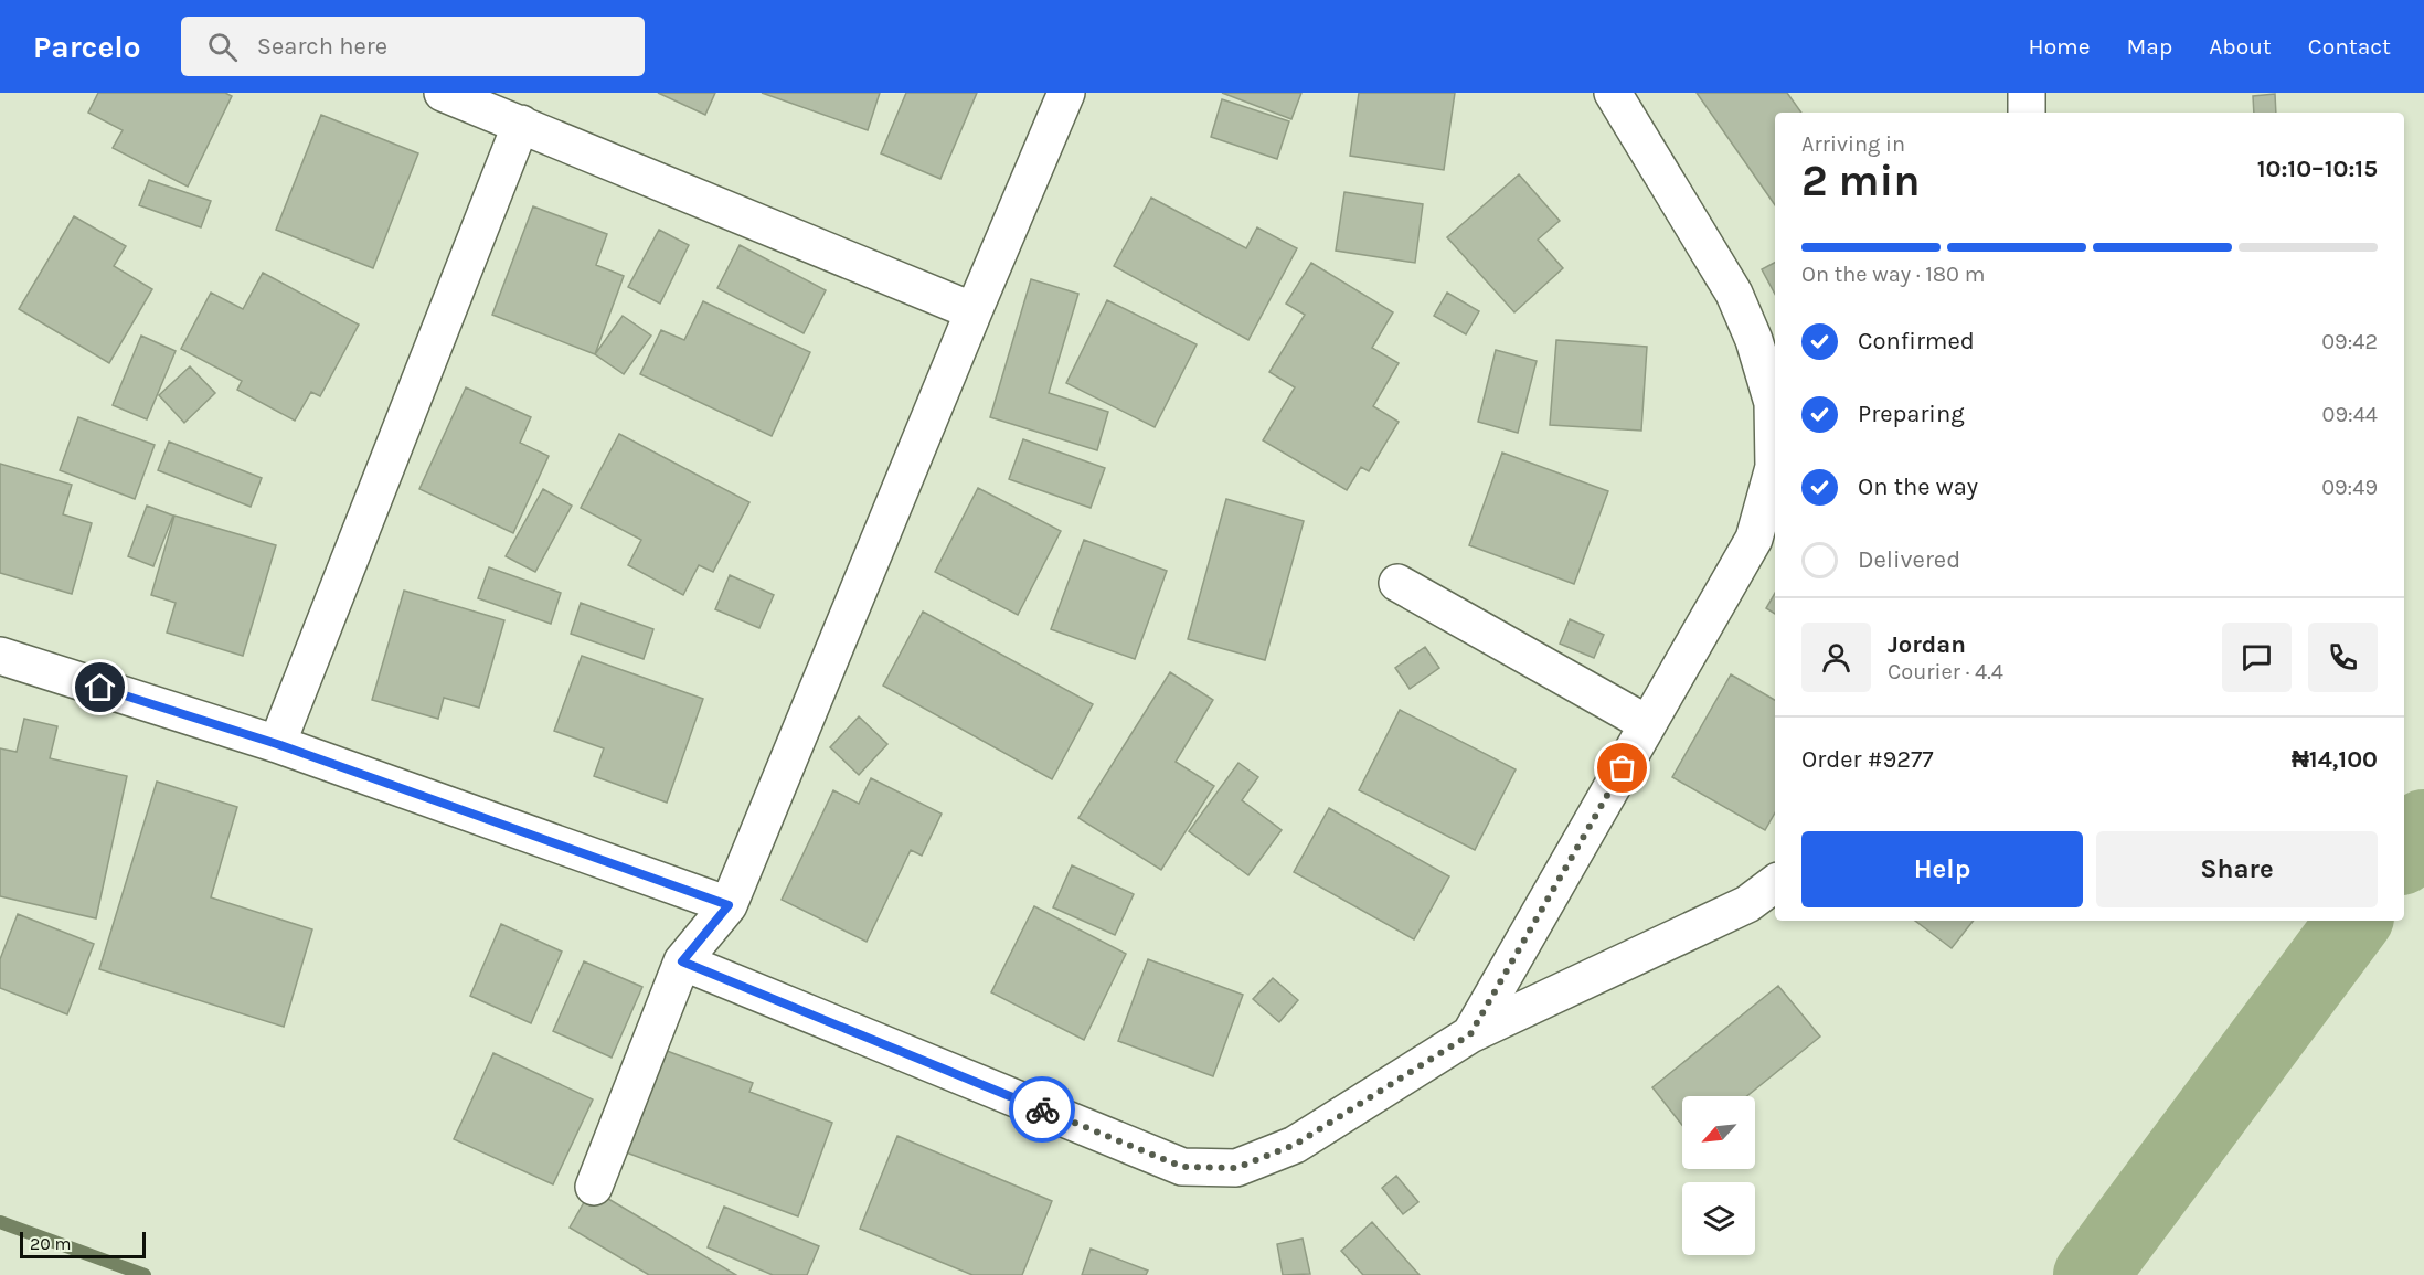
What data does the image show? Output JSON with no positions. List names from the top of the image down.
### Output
{
  "scale_bar": "20 m",
  "north": "bottom left",
  "page": {
    "header": "Parcelo",
    "search": "Search here",
    "nav": [
      "Home",
      "Map",
      "About",
      "Contact"
    ],
    "heading": ["2 min", "Arriving in", "10:10–10:15"],
    "panel": [
      "Jordan",
      "Courier · 4.4",
      "Order #9277",
      "₦14,100"
    ],
    "bar": "On the way · 180 m",
    "list": [
      ["Confirmed", "09:42"],
      ["Preparing", "09:44"],
      ["On the way", "09:49"],
      "Delivered"
    ],
    "buttons": ["Help", "Share"],
    "scale": "20 m"
  }
}
